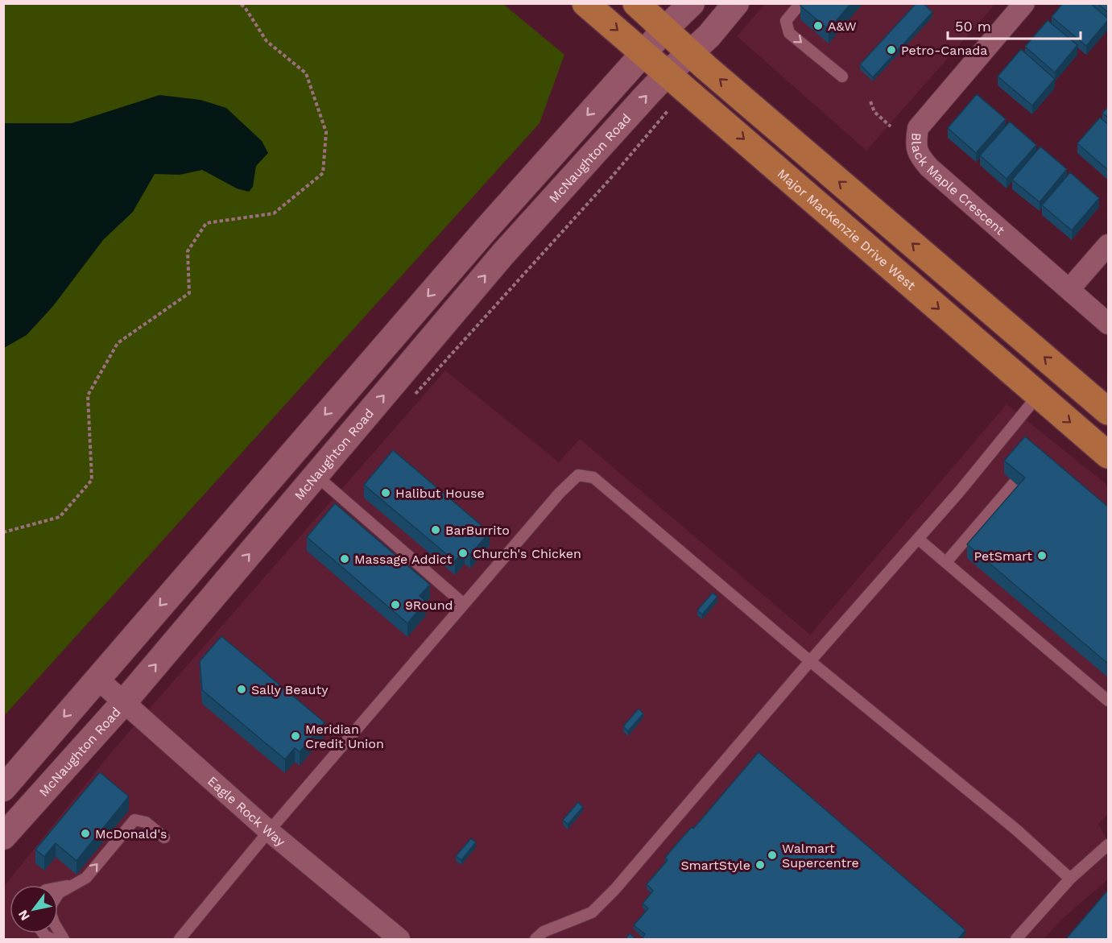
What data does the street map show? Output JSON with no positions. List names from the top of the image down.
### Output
{
  "streets": {
    "main road": ["Major MacKenzie Drive West"],
    "street": ["McNaughton Road", "Black Maple Crescent", "Eagle Rock Way"]
  },
  "crossings": [
    ["McNaughton Road", "Major MacKenzie Drive West"],
    ["McNaughton Road", "Eagle Rock Way"]
  ],
  "places": [
    "A&W",
    "Petro-Canada",
    "Halibut House",
    "BarBurrito",
    "Church's Chicken",
    "PetSmart",
    "Massage Addict",
    "9Round",
    "Sally Beauty",
    "Meridian Credit Union",
    "McDonald's",
    "Walmart Supercentre",
    "SmartStyle"
  ],
  "scale_bar": "50 m",
  "north": "bottom left"
}
